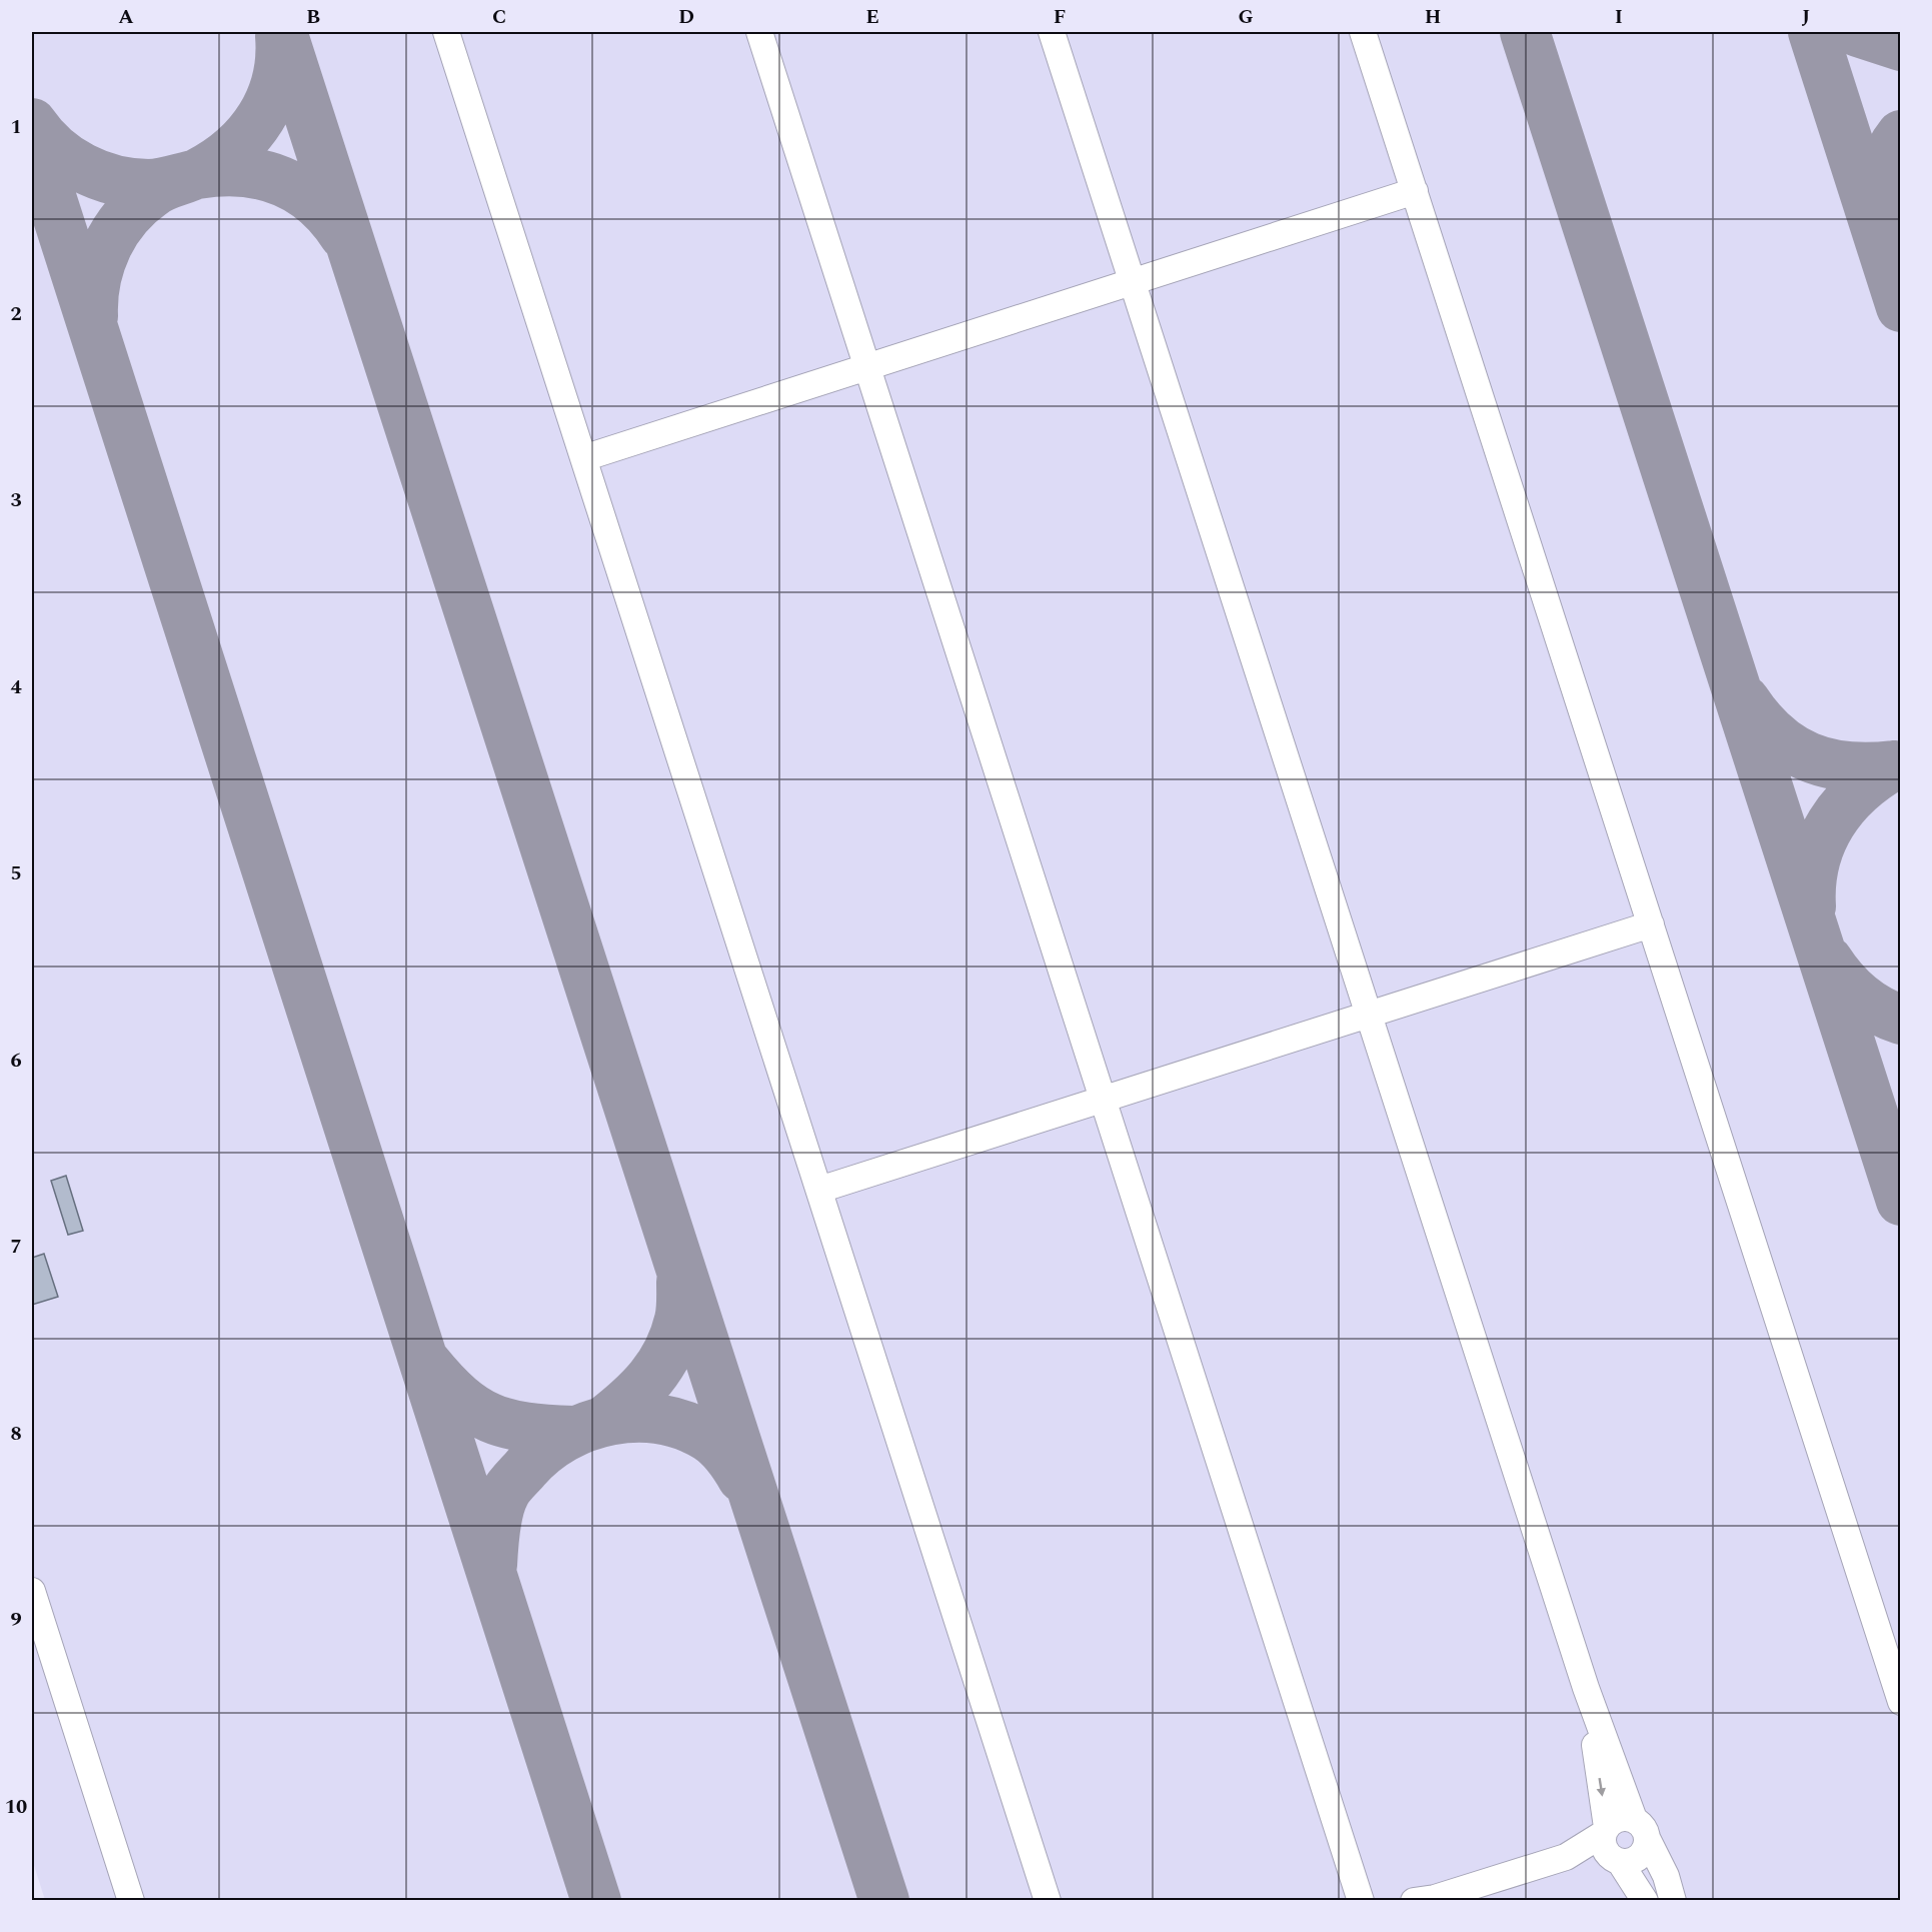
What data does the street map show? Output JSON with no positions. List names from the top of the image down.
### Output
{
  "grid": {
    "columns": [
      "A",
      "B",
      "C",
      "D",
      "E",
      "F",
      "G",
      "H",
      "I",
      "J"
    ],
    "rows": [
      "1",
      "2",
      "3",
      "4",
      "5",
      "6",
      "7",
      "8",
      "9",
      "10"
    ]
  }
}
